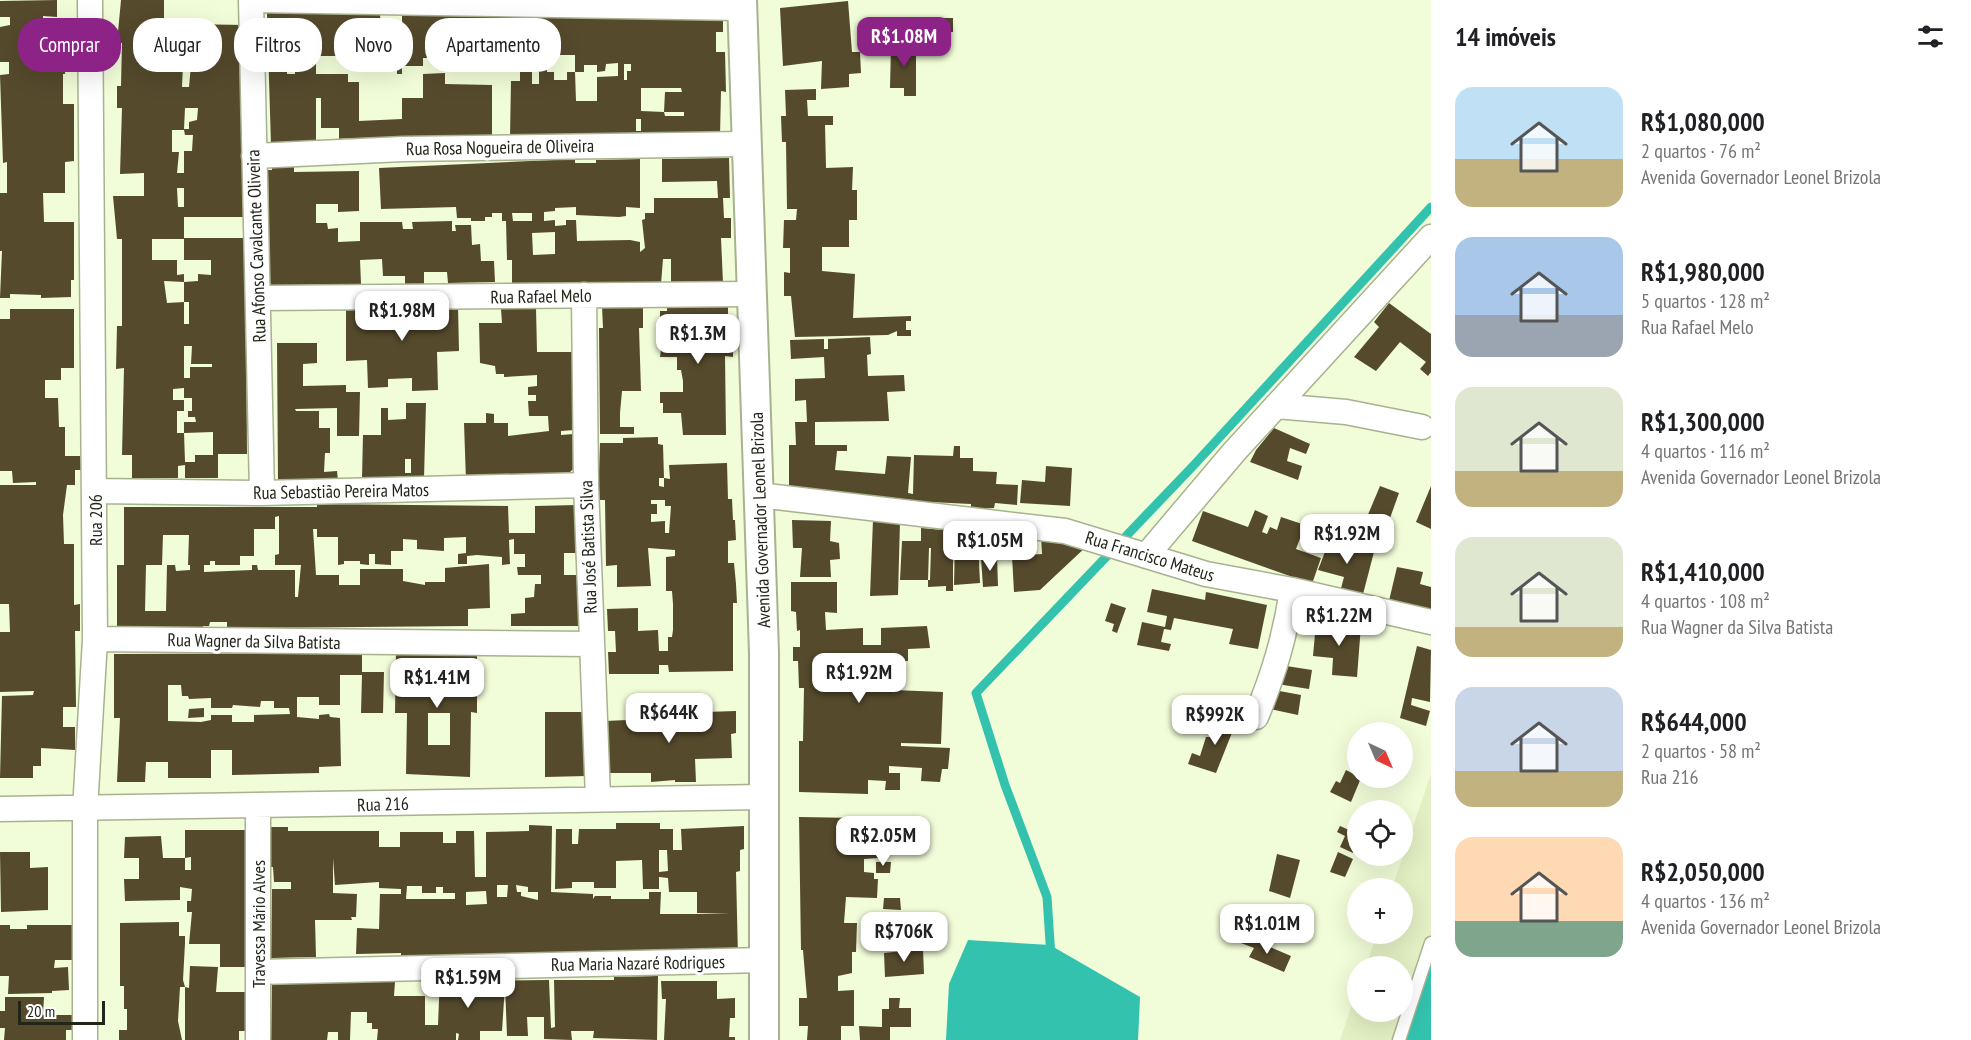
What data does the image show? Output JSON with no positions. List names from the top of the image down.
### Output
{
  "streets": {
    "street": [
      "Rua Rosa Nogueira de Oliveira",
      "Rua Afonso Cavalcante Oliveira",
      "Rua Rafael Melo",
      "Rua Sebastião Pereira Matos",
      "Rua 206",
      "Avenida Governador Leonel Brizola",
      "Rua José Batista Silva",
      "Rua Francisco Mateus",
      "Rua Wagner da Silva Batista",
      "Rua 216",
      "Travessa Mário Alves",
      "Rua Maria Nazaré Rodrigues"
    ]
  },
  "crossings": [
    ["Rua Rosa Nogueira de Oliveira", "Rua Afonso Cavalcante Oliveira"],
    ["Rua Rosa Nogueira de Oliveira", "Avenida Governador Leonel Brizola"],
    ["Rua Afonso Cavalcante Oliveira", "Rua Rafael Melo"],
    ["Rua Afonso Cavalcante Oliveira", "Rua Sebastião Pereira Matos"],
    ["Rua Rafael Melo", "Avenida Governador Leonel Brizola"],
    ["Rua Rafael Melo", "Rua José Batista Silva"],
    ["Rua Sebastião Pereira Matos", "Rua 206"],
    ["Rua Sebastião Pereira Matos", "Rua José Batista Silva"],
    ["Rua 206", "Rua Wagner da Silva Batista"],
    ["Rua 206", "Rua 216"],
    ["Avenida Governador Leonel Brizola", "Rua Francisco Mateus"],
    ["Avenida Governador Leonel Brizola", "Rua 216"],
    ["Avenida Governador Leonel Brizola", "Rua Maria Nazaré Rodrigues"],
    ["Rua José Batista Silva", "Rua Wagner da Silva Batista"],
    ["Rua José Batista Silva", "Rua 216"],
    ["Rua 216", "Travessa Mário Alves"],
    ["Travessa Mário Alves", "Rua Maria Nazaré Rodrigues"]
  ],
  "scale_bar": "20 m",
  "north": "bottom right",
  "page": {
    "heading": "14 imóveis",
    "price": [
      "R$1.08M",
      "R$1.98M",
      "R$1.3M",
      "R$1.92M",
      "R$1.05M",
      "R$1.22M",
      "R$1.92M",
      "R$1.41M",
      "R$644K",
      "R$992K",
      "R$2.05M",
      "R$1.01M",
      "R$706K",
      "R$1.59M"
    ],
    "chip": [
      "Comprar",
      "Alugar",
      "Filtros",
      "Novo",
      "Apartamento"
    ],
    "list": [
      {
        "name": "R$1,080,000",
        "note": "2 quartos · 76 m² · Avenida Governador Leonel Brizola"
      },
      {
        "name": "R$1,980,000",
        "note": "5 quartos · 128 m² · Rua Rafael Melo"
      },
      {
        "name": "R$1,300,000",
        "note": "4 quartos · 116 m² · Avenida Governador Leonel Brizola"
      },
      {
        "name": "R$1,410,000",
        "note": "4 quartos · 108 m² · Rua Wagner da Silva Batista"
      },
      {
        "name": "R$644,000",
        "note": "2 quartos · 58 m² · Rua 216"
      },
      {
        "name": "R$2,050,000",
        "note": "4 quartos · 136 m² · Avenida Governador Leonel Brizola"
      }
    ],
    "map_buttons": ["+", "−"],
    "scale": "20 m"
  }
}
